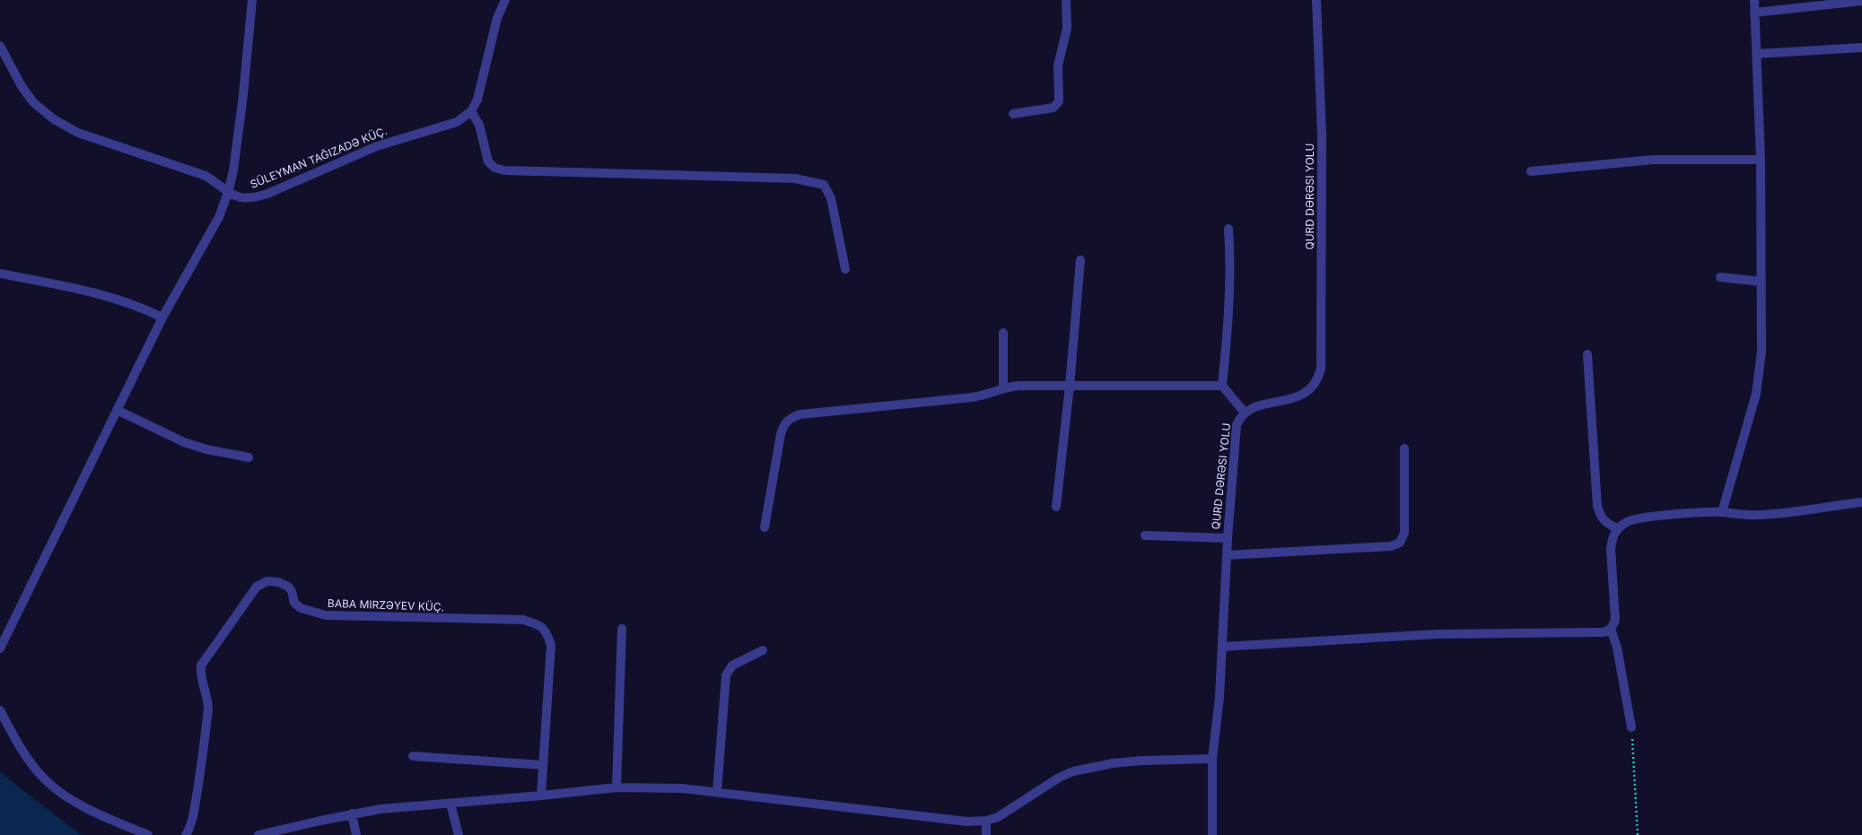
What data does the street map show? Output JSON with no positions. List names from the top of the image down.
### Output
{
  "streets": {
    "street": ["QURD DƏRƏSI YOLU", "BABA MIRZƏYEV KÜÇ."]
  }
}
